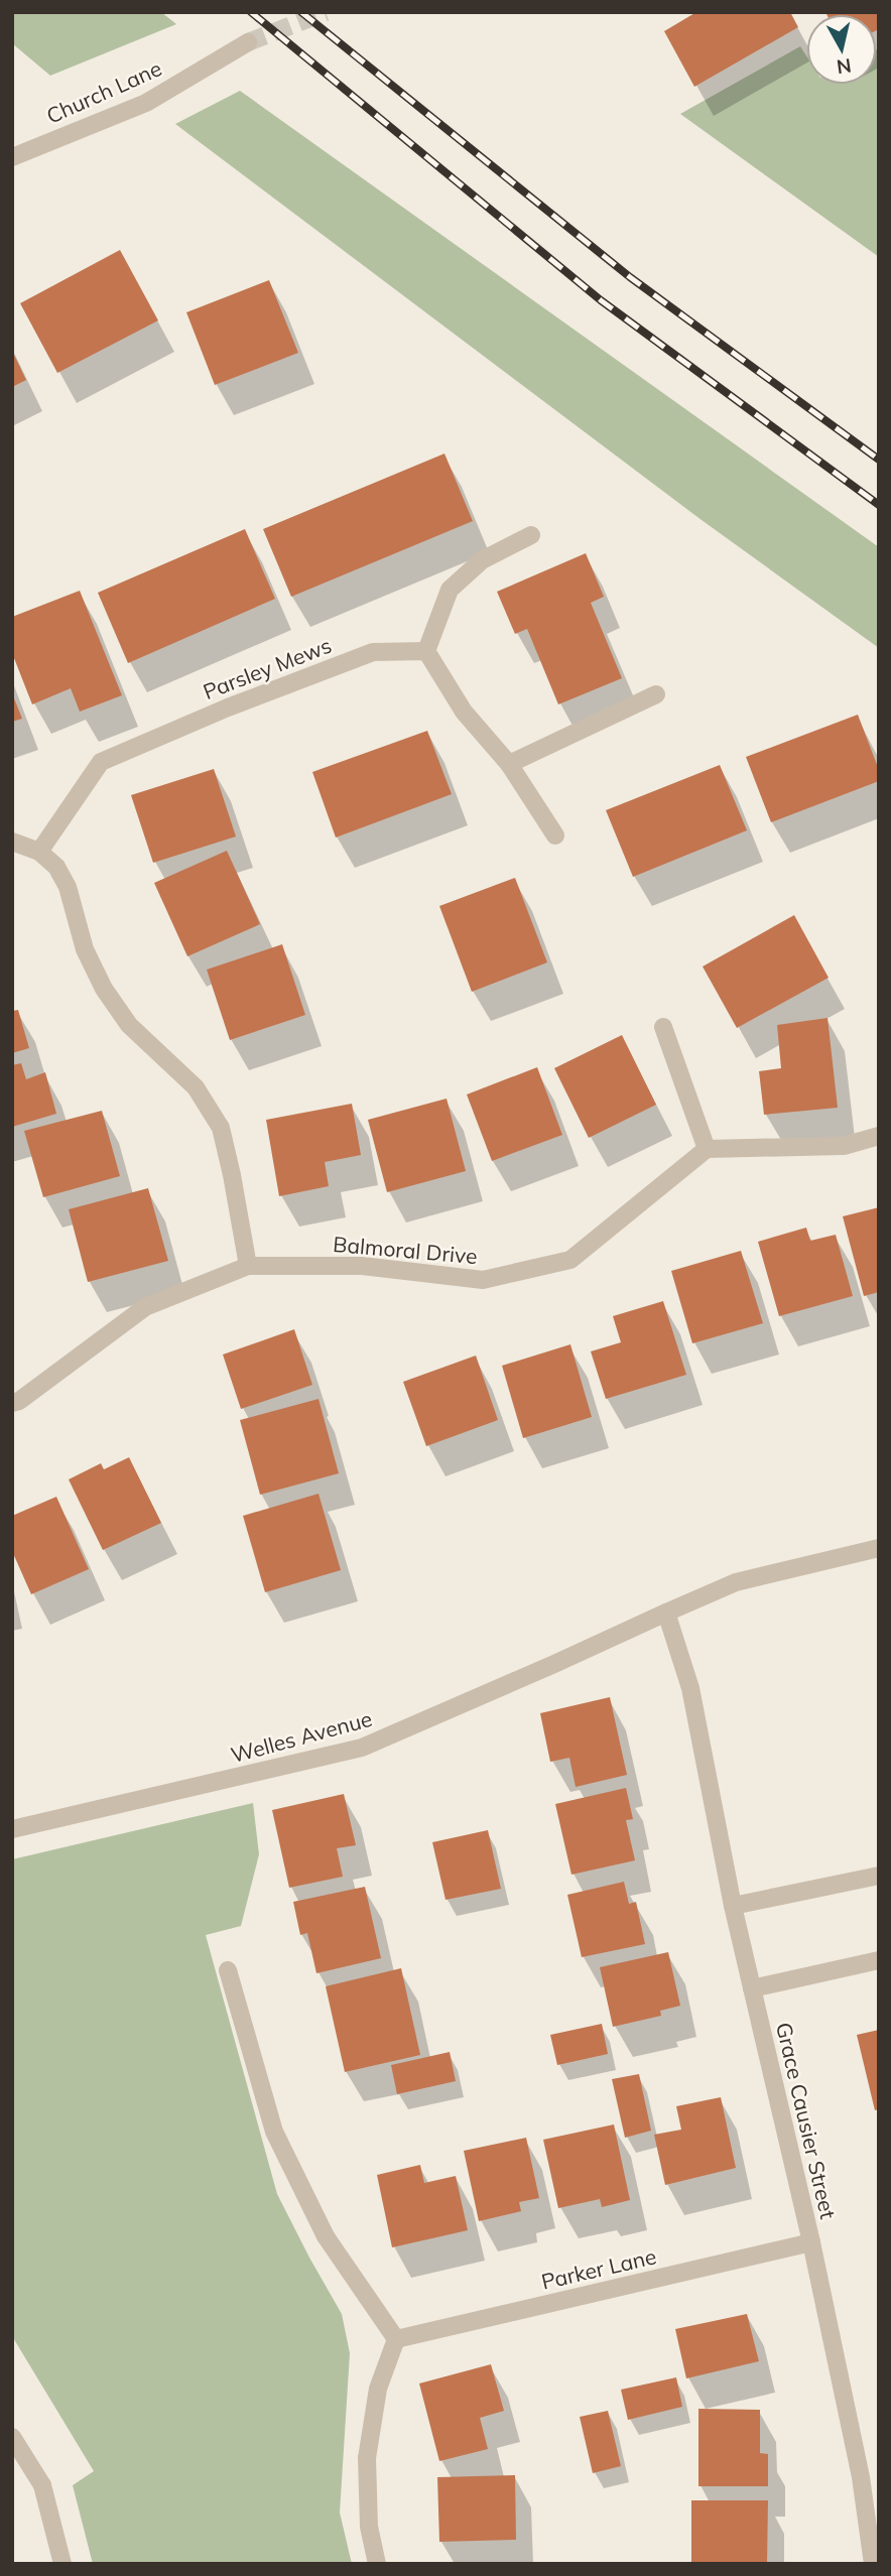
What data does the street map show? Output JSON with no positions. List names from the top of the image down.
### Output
{
  "streets": {
    "street": [
      "Church Lane",
      "Parsley Mews",
      "Balmoral Drive",
      "Welles Avenue",
      "Grace Causier Street",
      "Parker Lane"
    ]
  },
  "crossings": [
    ["Welles Avenue", "Grace Causier Street"],
    ["Grace Causier Street", "Parker Lane"]
  ],
  "north": "bottom"
}
